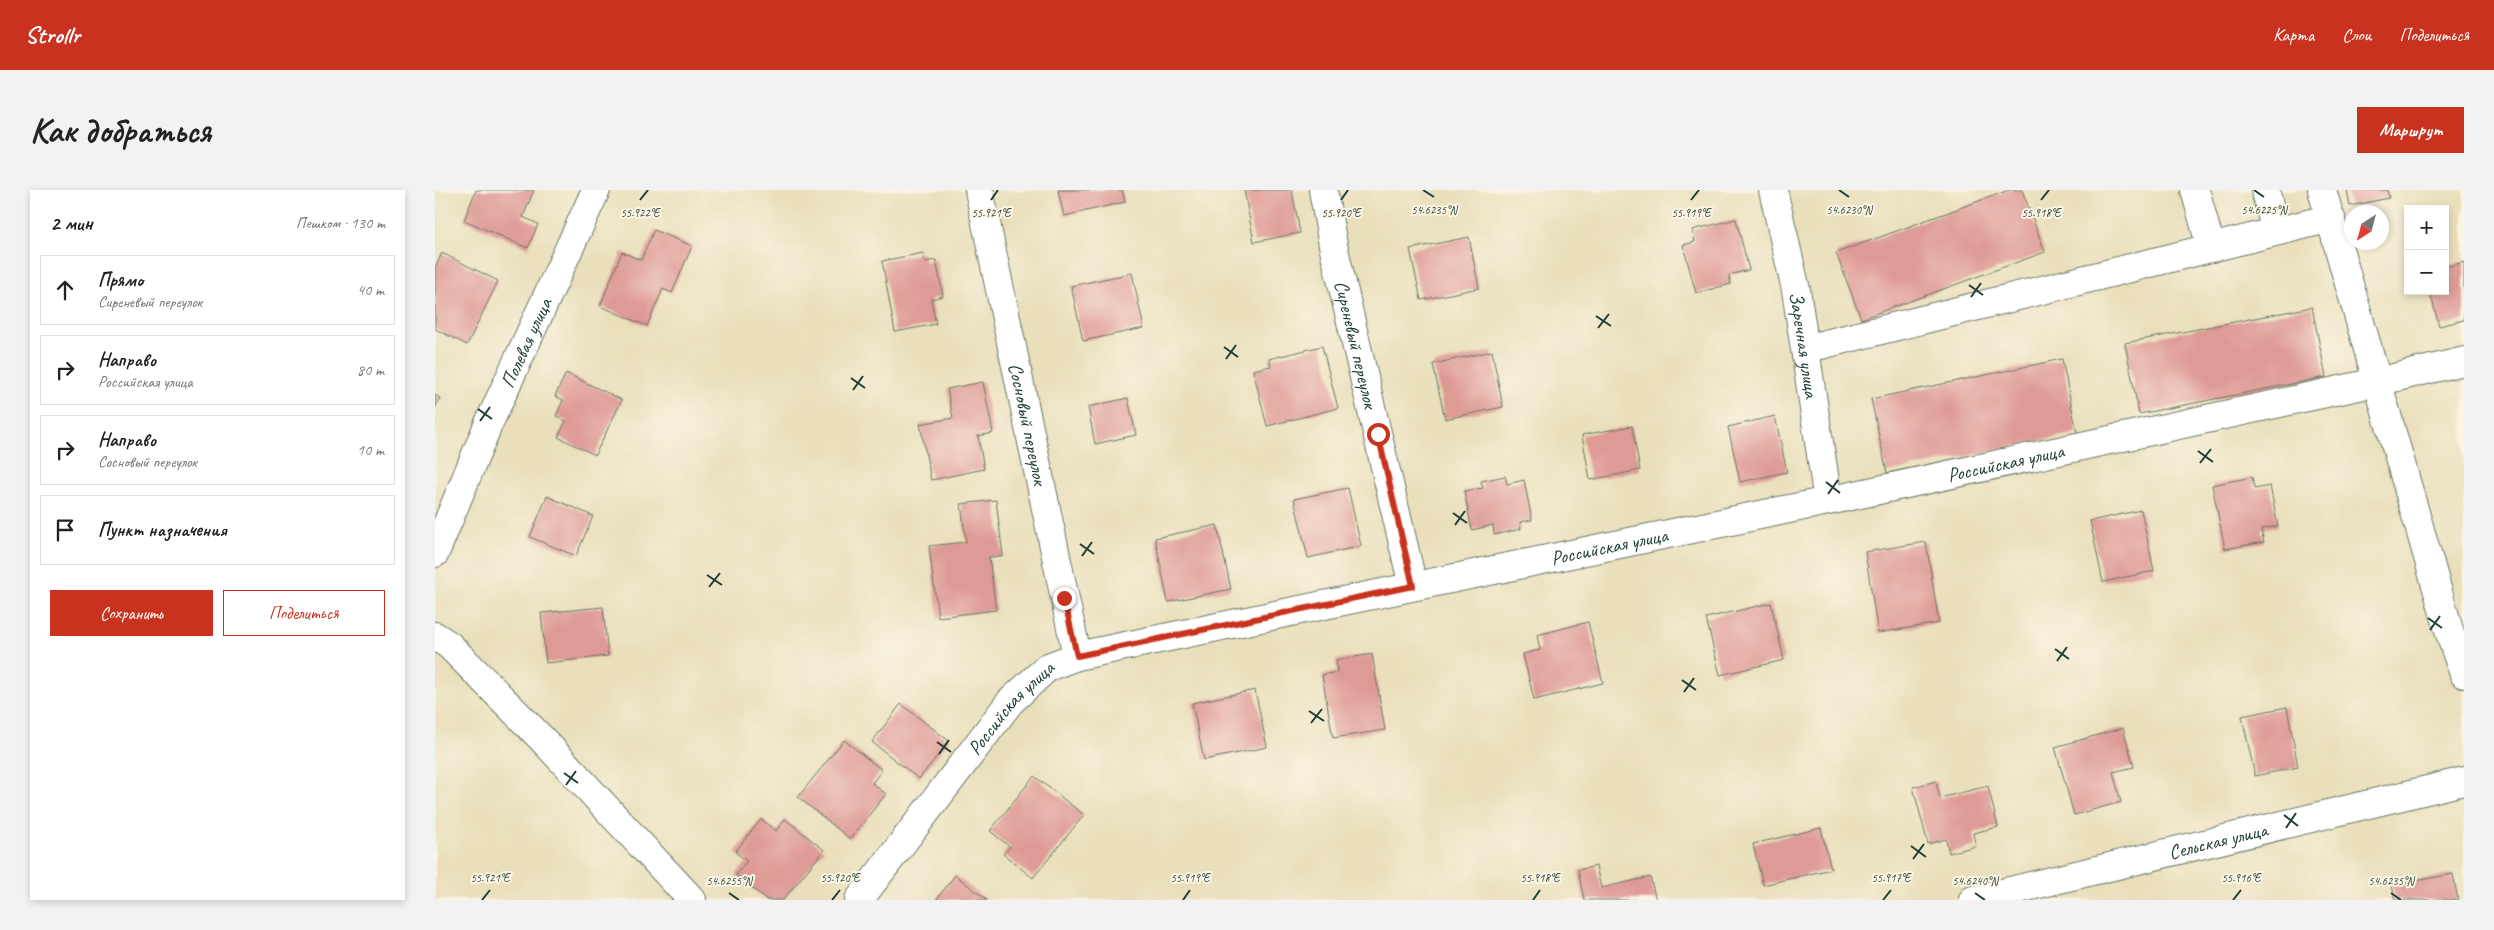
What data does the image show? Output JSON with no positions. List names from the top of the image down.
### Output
{
  "streets": {
    "street": [
      "Полевая улица",
      "Сиреневый переулок",
      "Заречная улица",
      "Сосновый переулок",
      "Российская улица",
      "Сельская улица"
    ]
  },
  "crossings": [
    ["Сиреневый переулок", "Российская улица"],
    ["Заречная улица", "Российская улица"],
    ["Сосновый переулок", "Российская улица"]
  ],
  "north": "bottom left",
  "page": {
    "header": "Strollr",
    "nav": ["Карта", "Слои", "Поделиться"],
    "buttons": [
      "Маршрут",
      ["Сохранить", "Поделиться"]
    ],
    "title": "Как добраться",
    "heading": ["2 мин", "Пешком · 130 m"],
    "map_buttons": ["+", "−"],
    "list": [
      ["Прямо", "Сиреневый переулок", "40 m"],
      ["Направо", "Российская улица", "80 m"],
      ["Направо", "Сосновый переулок", "10 m"],
      "Пункт назначения"
    ]
  },
  "coordinates": [
    "54.6235°N",
    "54.6230°N",
    "54.6225°N",
    "55.922°E",
    "55.920°E",
    "55.919°E",
    "55.918°E",
    "55.921°E",
    "55.917°E",
    "55.916°E",
    "54.6255°N",
    "54.6240°N"
  ]
}
